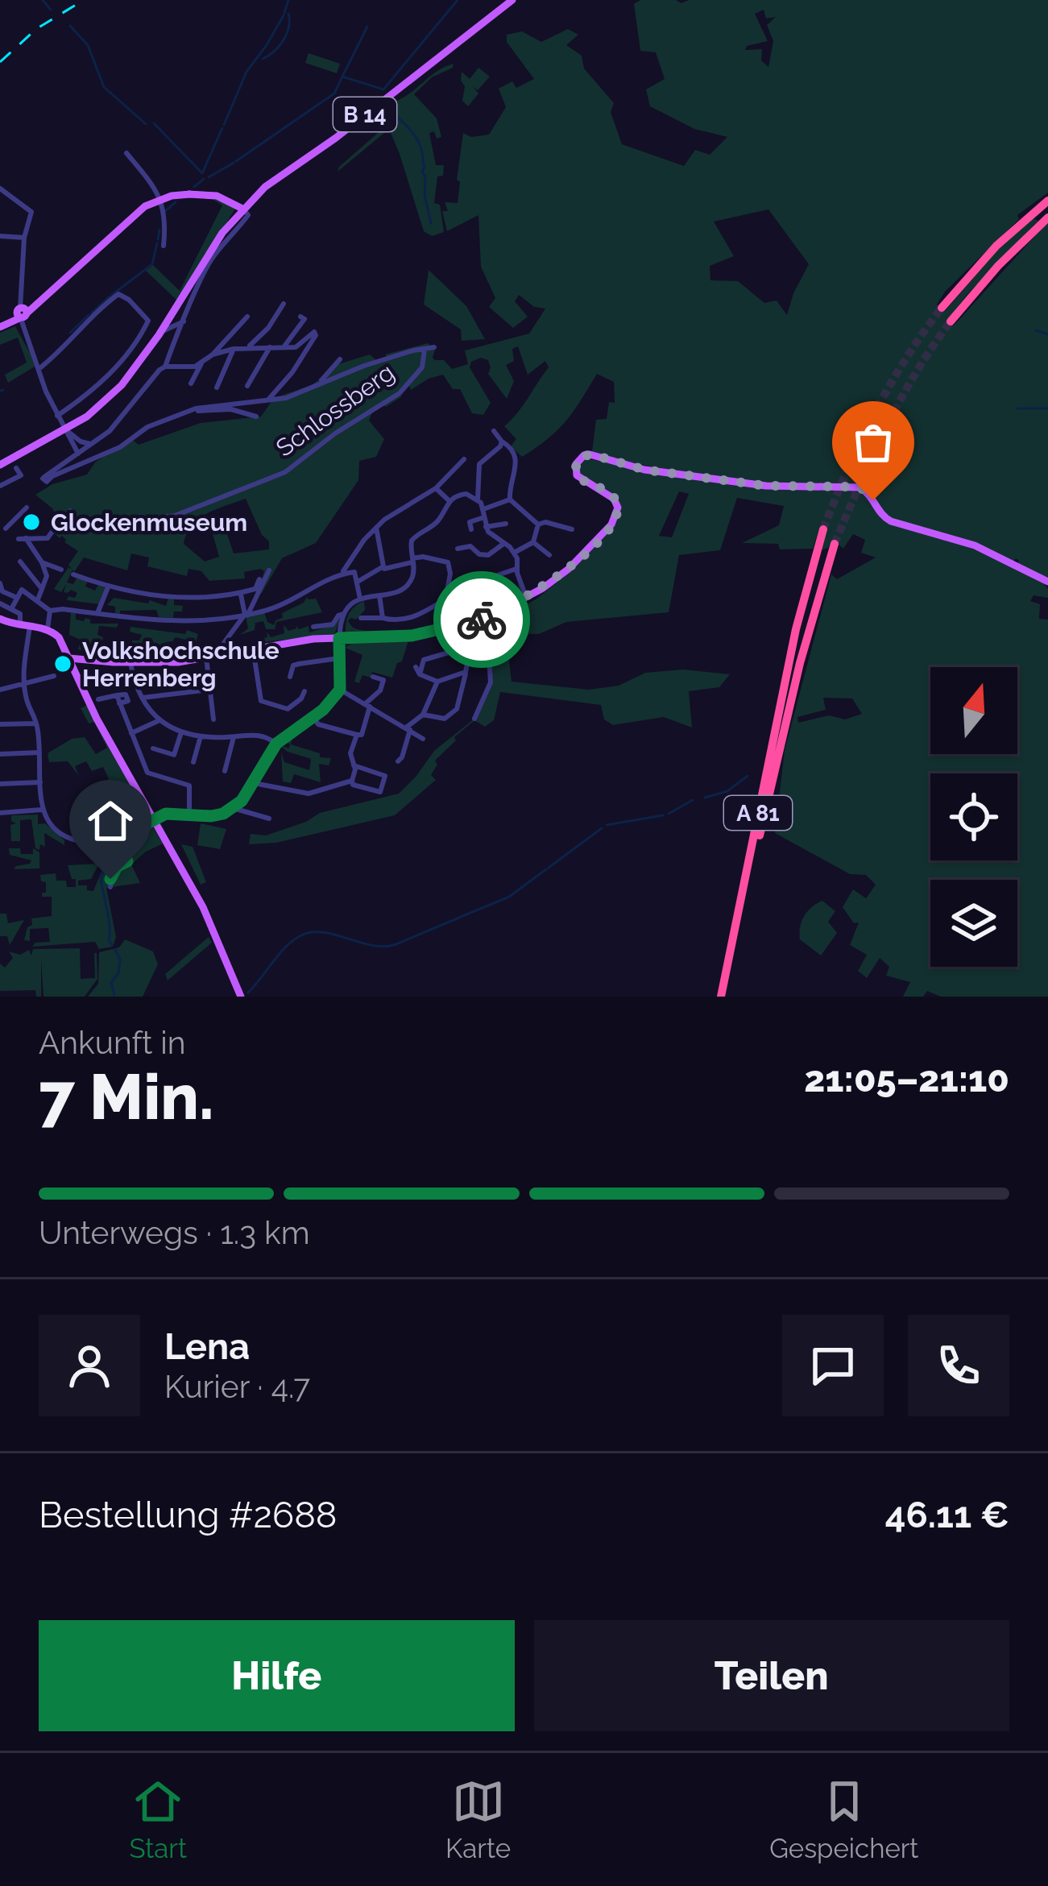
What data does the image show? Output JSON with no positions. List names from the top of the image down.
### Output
{
  "streets": {
    "highway": ["A 81"],
    "main road": ["B 14"],
    "street": ["Schlossberg"]
  },
  "places": ["Glockenmuseum", "Volkshochschule Herrenberg"],
  "north": "top",
  "page": {
    "heading": ["7 Min.", "Ankunft in", "21:05–21:10"],
    "panel": [
      "Lena",
      "Kurier · 4.7",
      "Bestellung #2688",
      "46.11 €"
    ],
    "bar": "Unterwegs · 1.3 km",
    "buttons": ["Hilfe", "Teilen"],
    "tabs": ["Start", "Karte", "Gespeichert"]
  }
}
